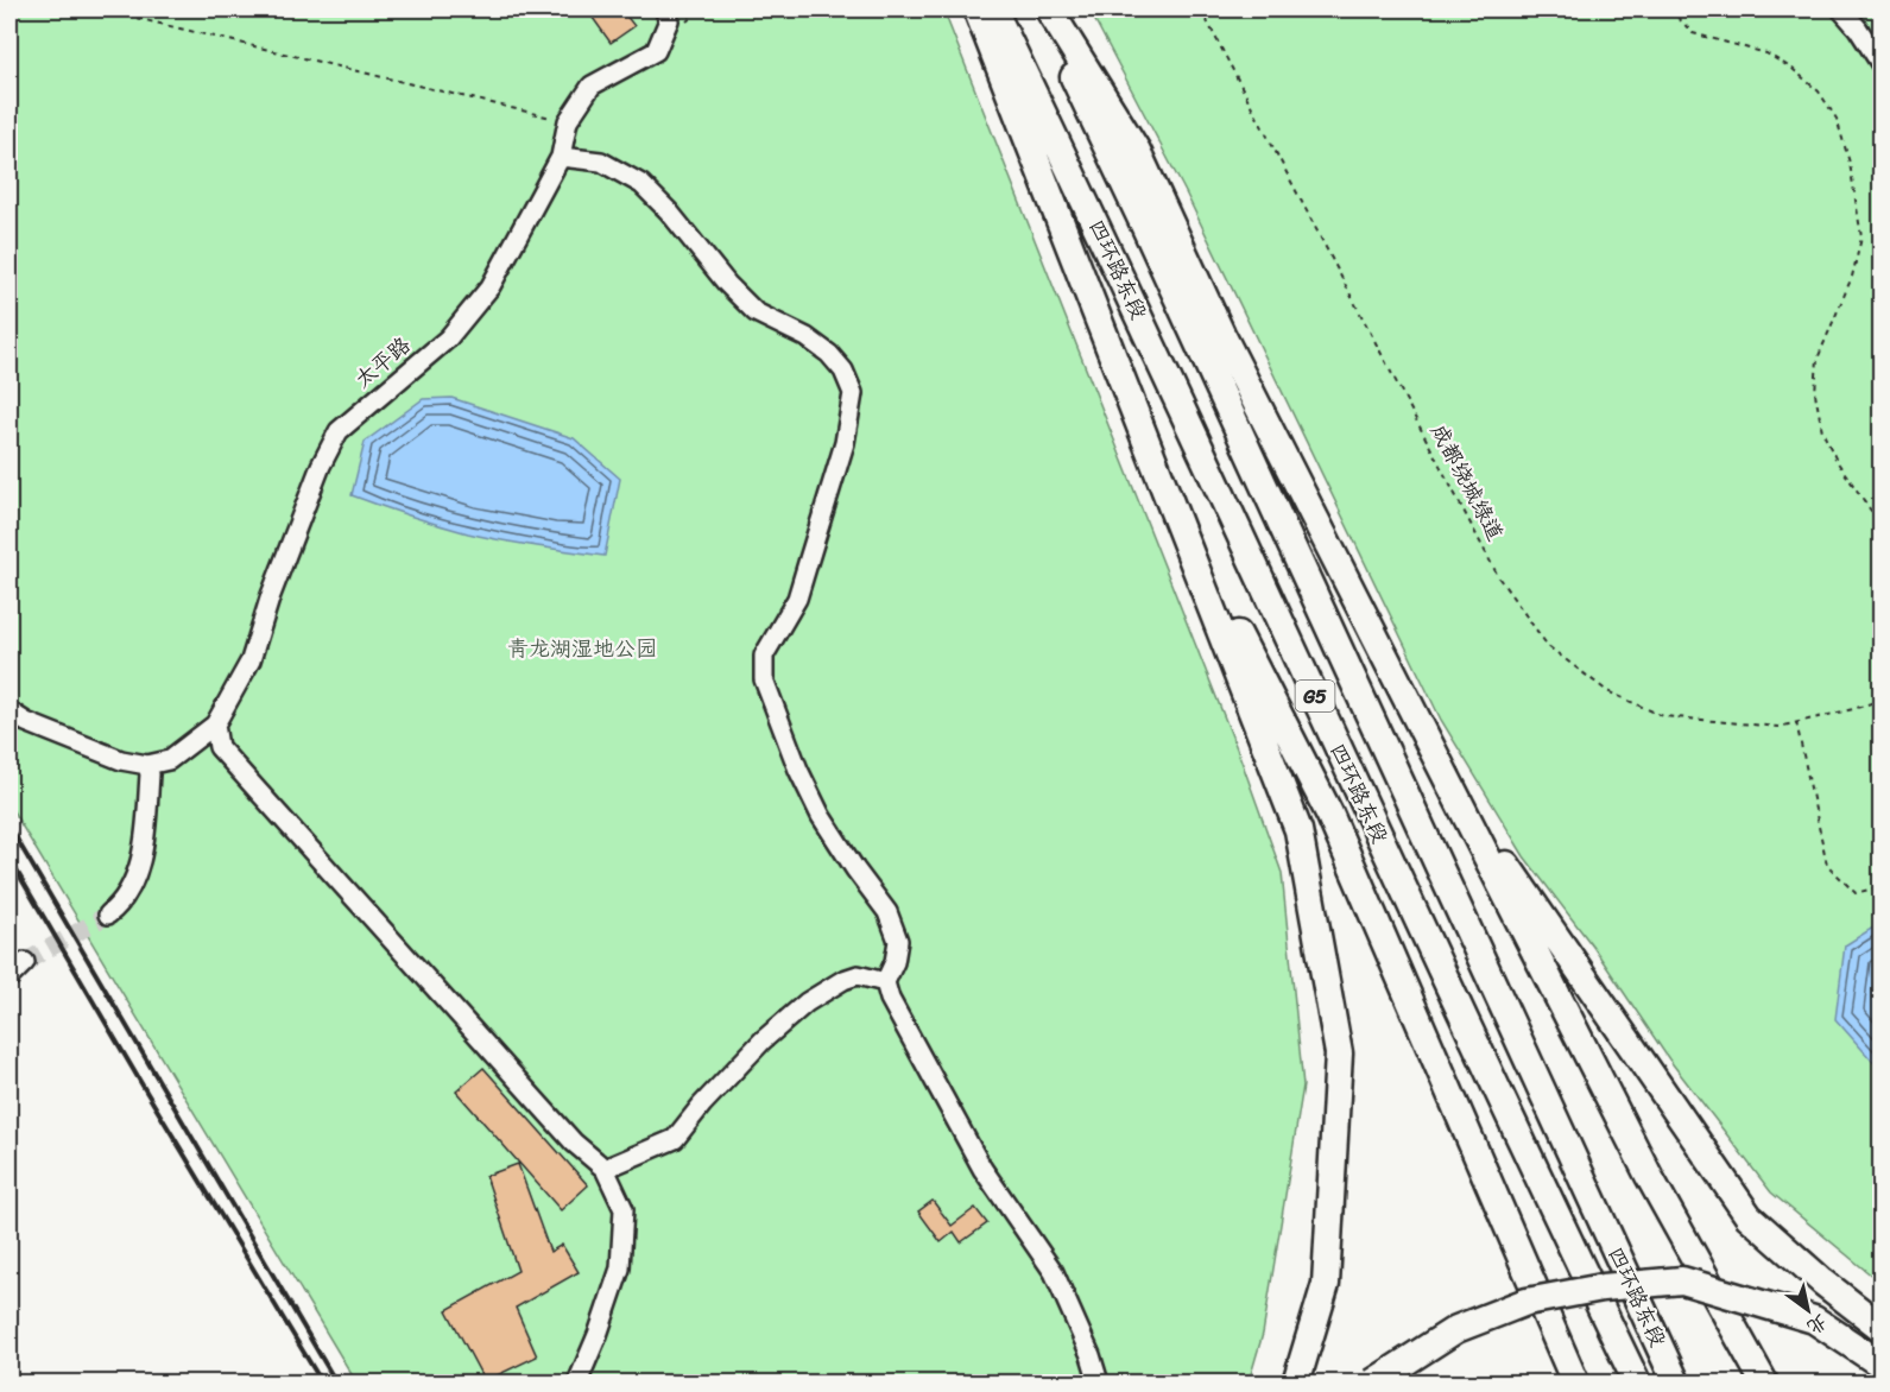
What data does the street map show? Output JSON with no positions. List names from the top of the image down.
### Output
{
  "streets": {
    "highway": ["四环路东段", "G5"],
    "street": ["太平路"],
    "path": ["成都绕城绿道"]
  },
  "parks": ["青龙湖湿地公园"],
  "north": "bottom right"
}
